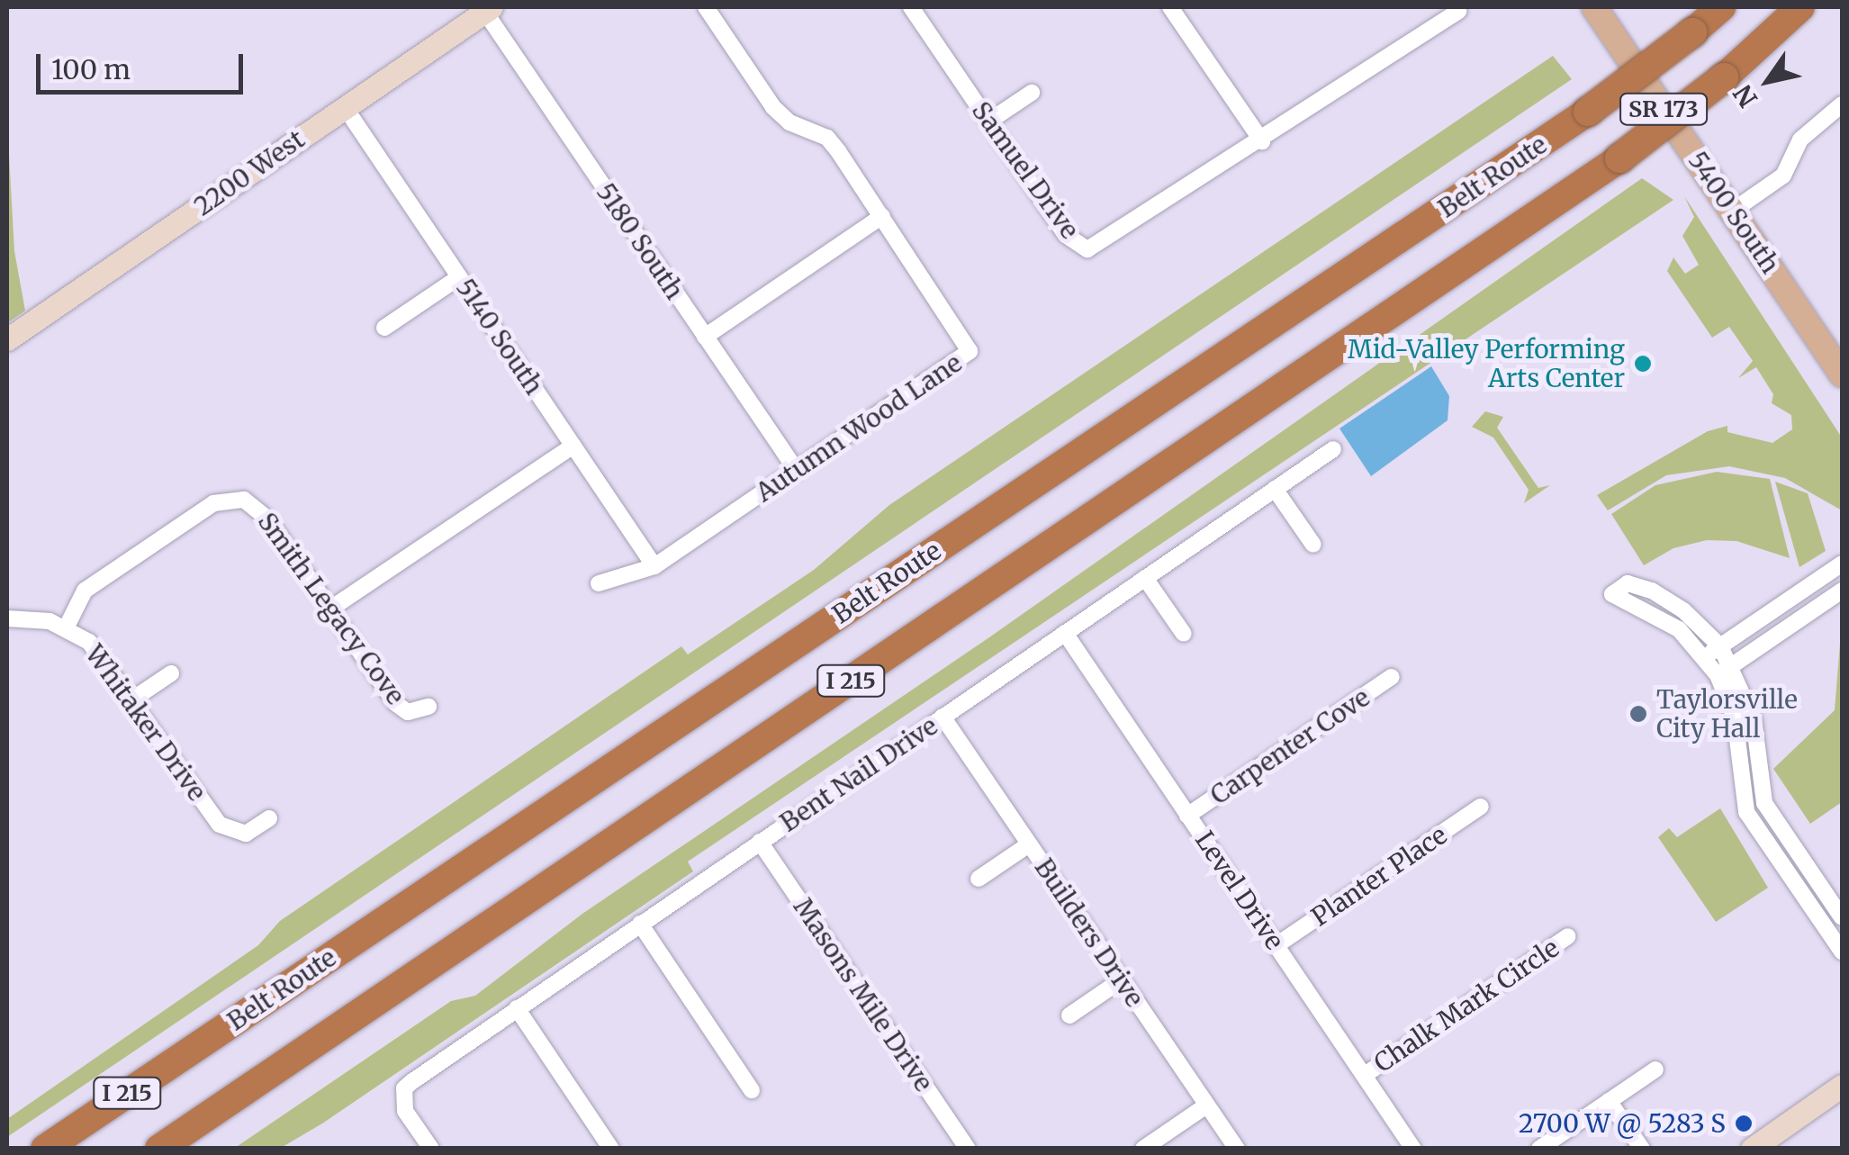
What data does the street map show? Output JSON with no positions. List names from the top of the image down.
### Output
{
  "streets": {
    "highway": ["Belt Route", "I 215"],
    "main road": ["SR 173", "5400 South"],
    "street": [
      "Samuel Drive",
      "2200 West",
      "5180 South",
      "5140 South",
      "Autumn Wood Lane",
      "Smith Legacy Cove",
      "Whitaker Drive",
      "Carpenter Cove",
      "Bent Nail Drive",
      "Planter Place",
      "Level Drive",
      "Builders Drive",
      "Masons Mile Drive",
      "Chalk Mark Circle"
    ]
  },
  "crossings": [
    ["2200 West", "5180 South"],
    ["2200 West", "5140 South"],
    ["5180 South", "Autumn Wood Lane"],
    ["5140 South", "Autumn Wood Lane"],
    ["Smith Legacy Cove", "Whitaker Drive"],
    ["Carpenter Cove", "Level Drive"],
    ["Bent Nail Drive", "Level Drive"],
    ["Bent Nail Drive", "Builders Drive"],
    ["Bent Nail Drive", "Masons Mile Drive"],
    ["Planter Place", "Level Drive"],
    ["Level Drive", "Chalk Mark Circle"]
  ],
  "places": ["Mid-Valley Performing Arts Center", "Taylorsville City Hall", "2700 W @ 5283 S"],
  "scale_bar": "100 m",
  "north": "bottom left"
}
